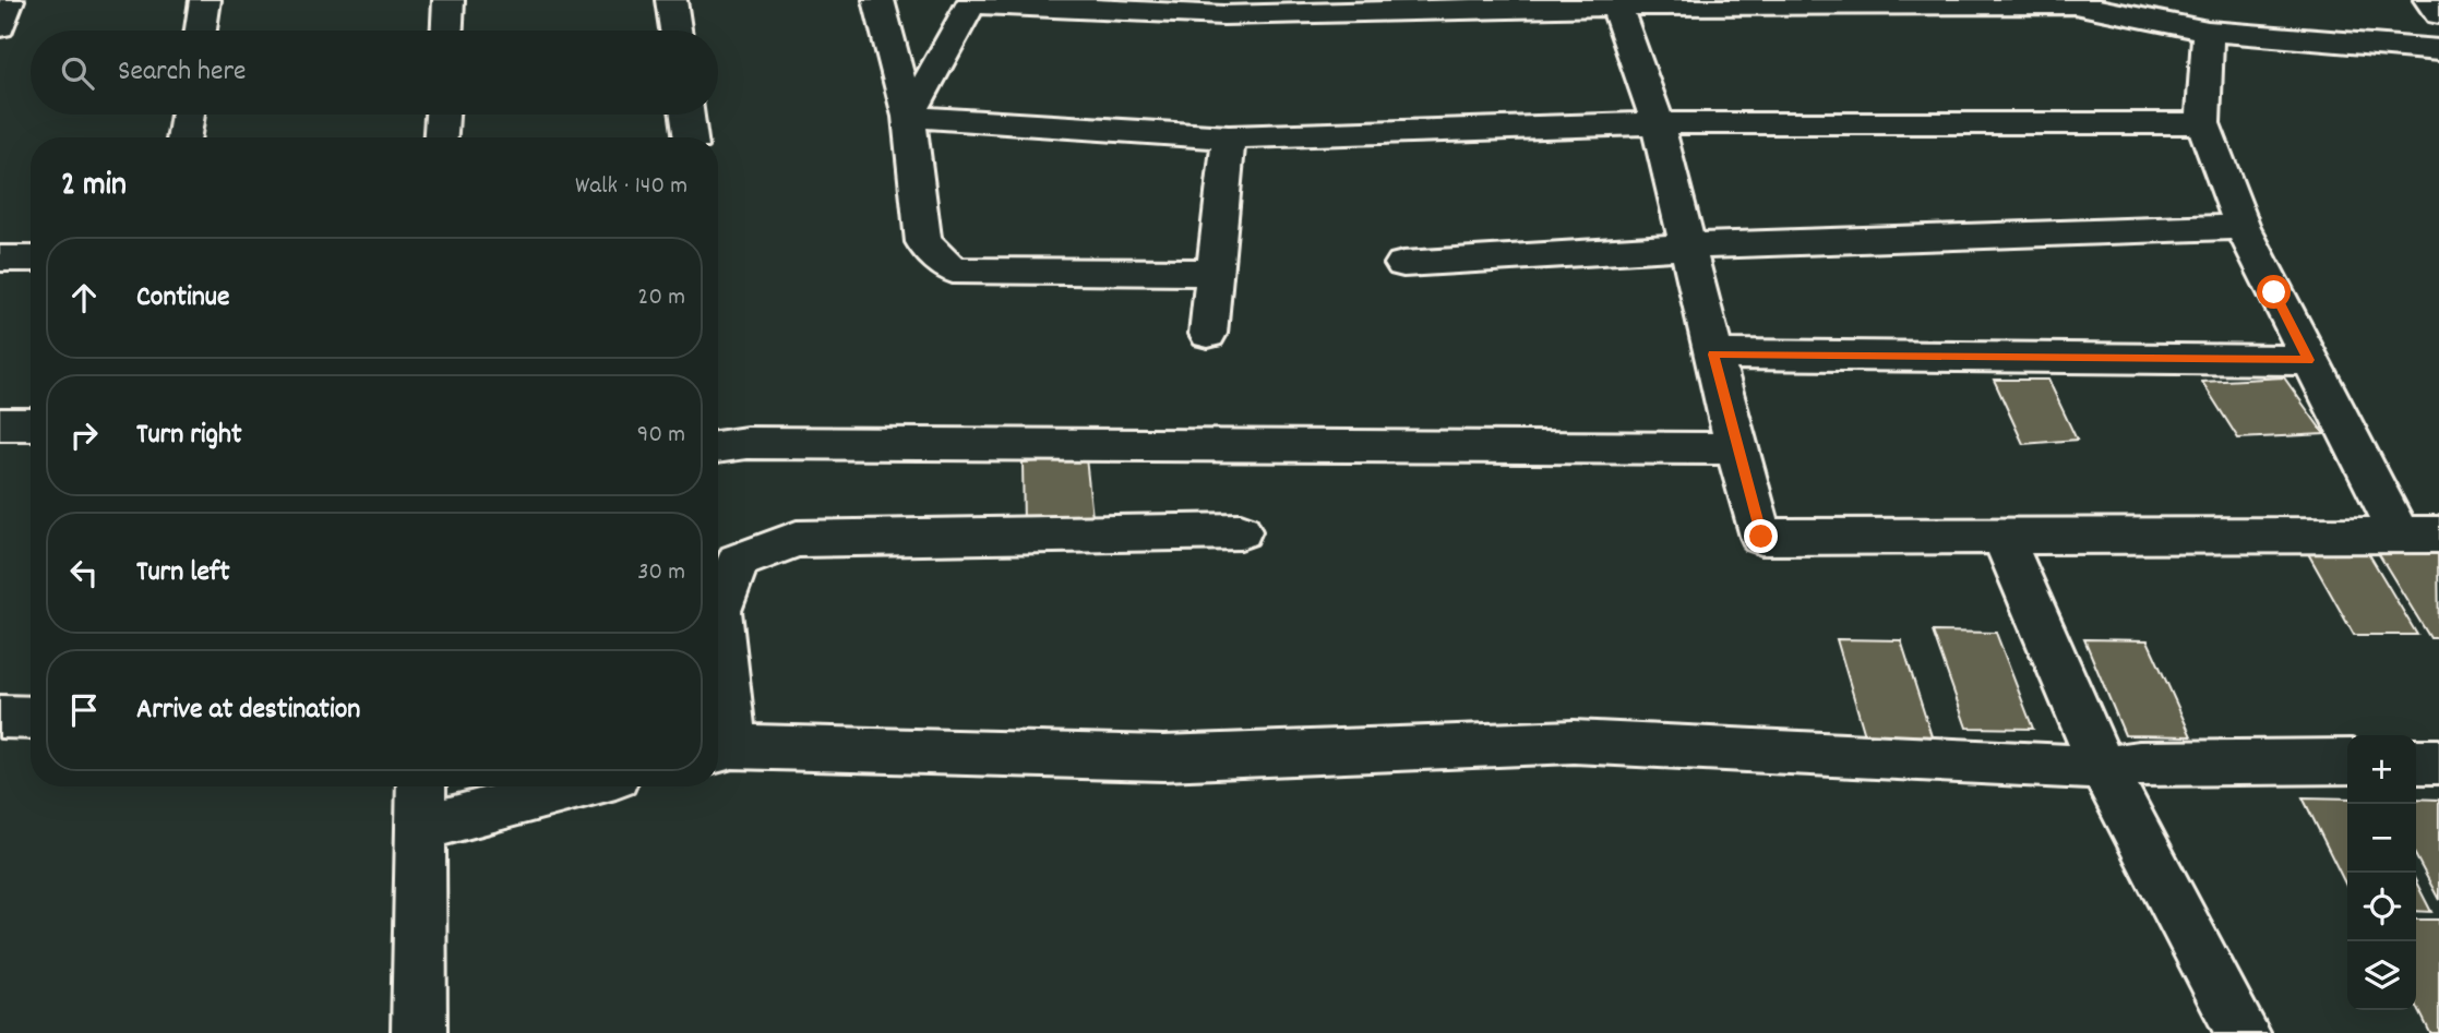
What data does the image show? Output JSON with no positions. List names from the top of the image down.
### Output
{
  "page": {
    "search": "Search here",
    "heading": ["2 min", "Walk · 140 m"],
    "list": [
      ["Continue", "20 m"],
      ["Turn right", "90 m"],
      ["Turn left", "30 m"],
      "Arrive at destination"
    ],
    "map_buttons": ["+", "−"]
  }
}
